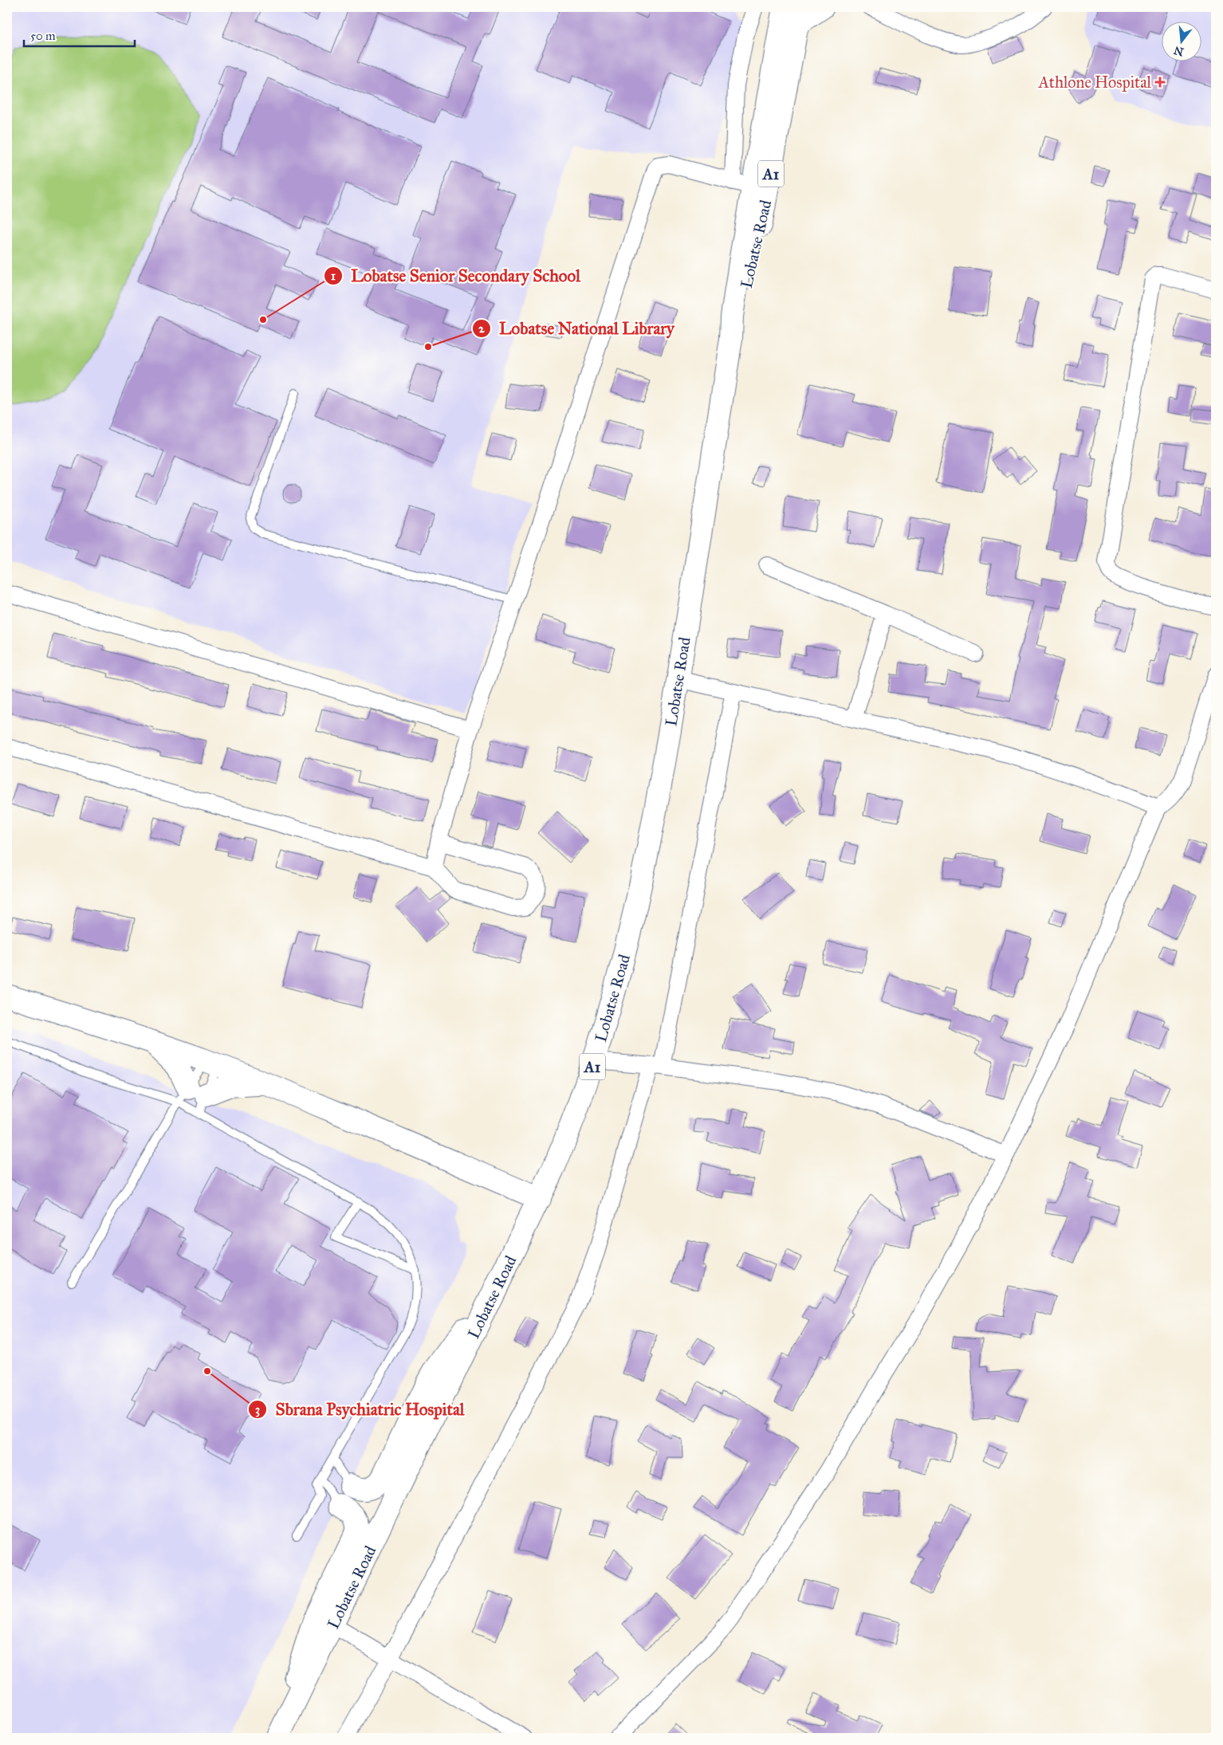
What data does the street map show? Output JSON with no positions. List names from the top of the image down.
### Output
{
  "streets": {
    "main road": ["A1", "Lobatse Road"]
  },
  "places": {
    "health": ["Athlone Hospital"],
    "other": ["Lobatse Senior Secondary School", "Lobatse National Library", "Sbrana Psychiatric Hospital"]
  },
  "scale_bar": "50 m",
  "north": "bottom"
}
